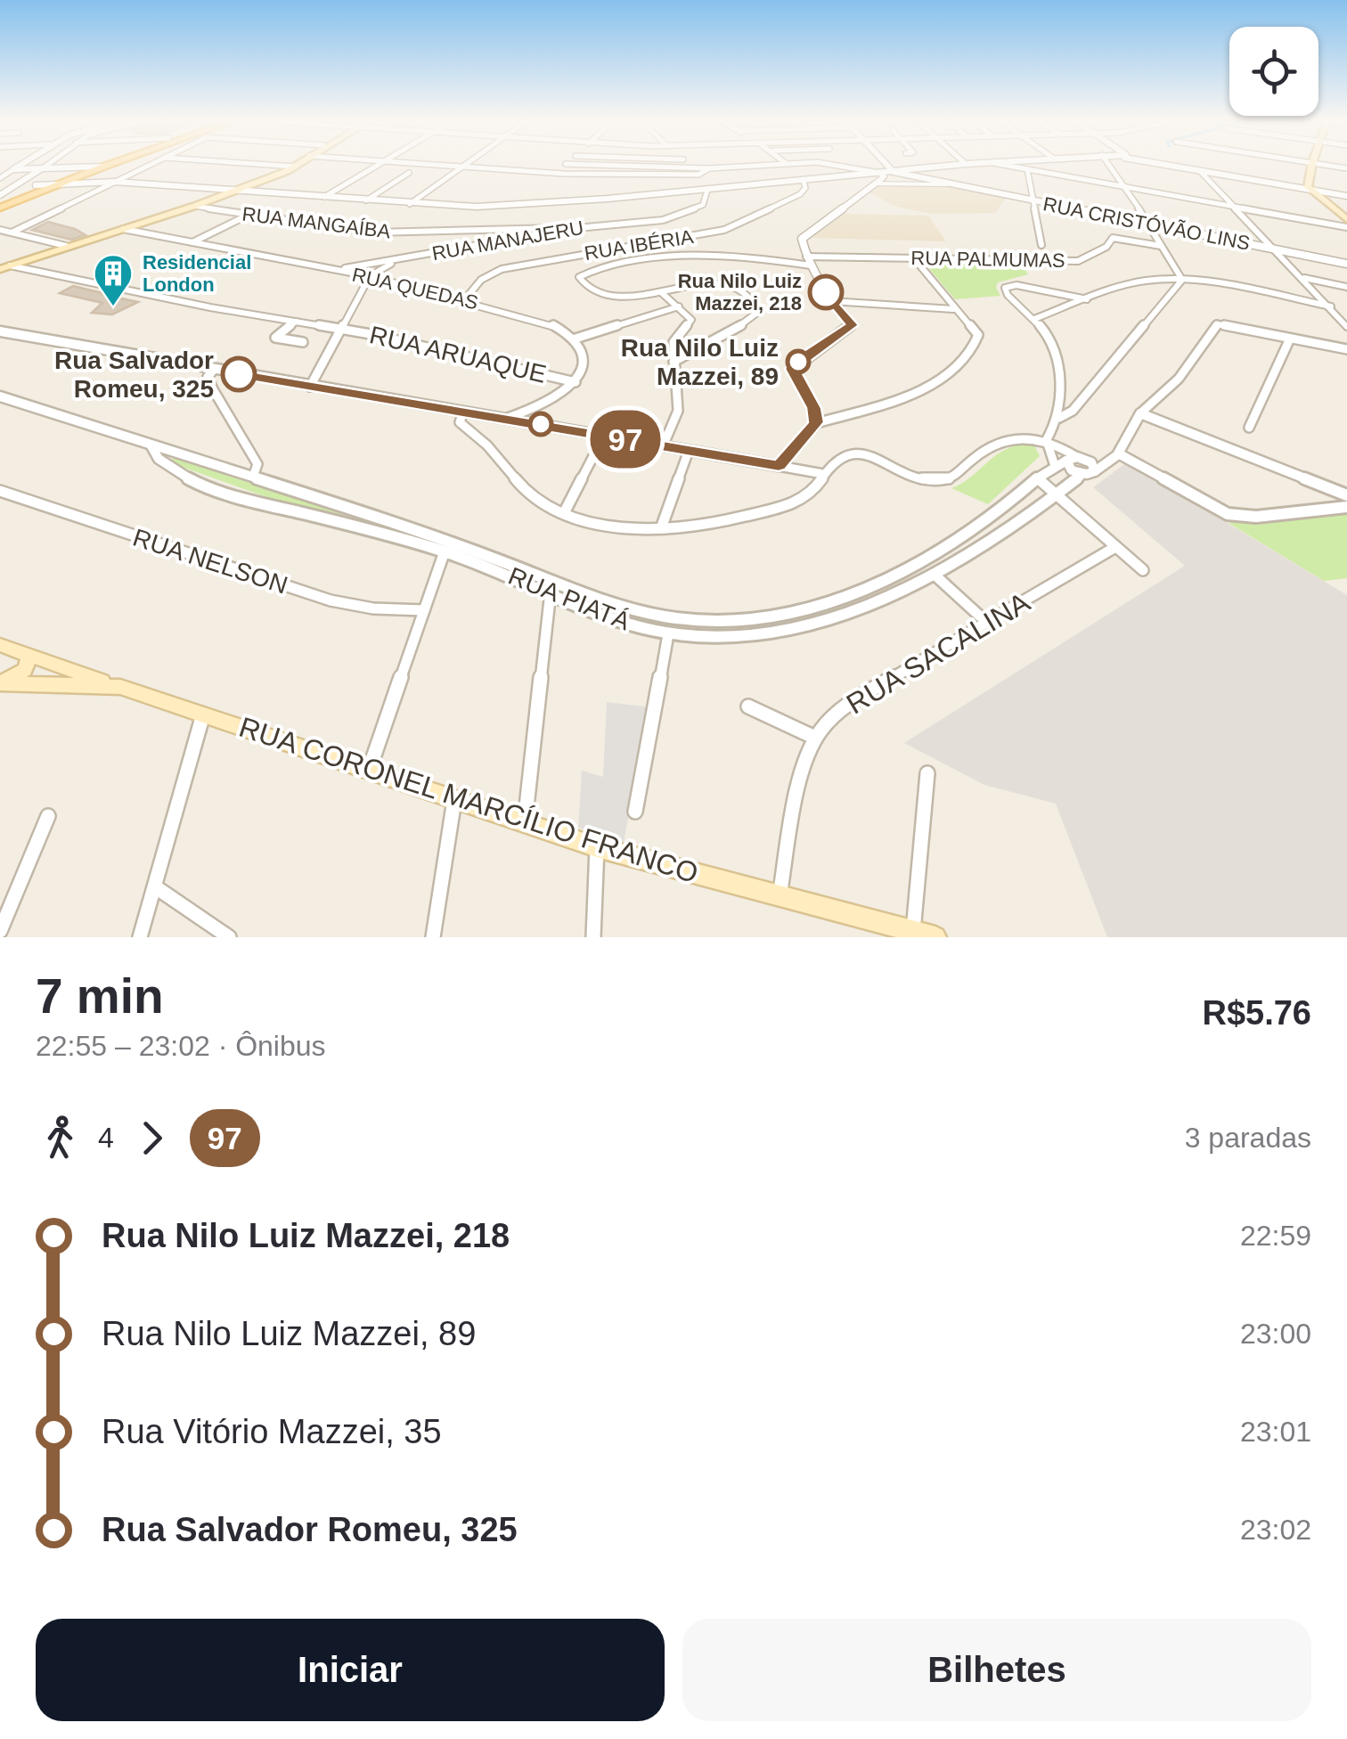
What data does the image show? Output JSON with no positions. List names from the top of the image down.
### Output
{
  "streets": {
    "main road": ["RUA CORONEL MARCÍLIO FRANCO"],
    "street": [
      "RUA MANGAÍBA",
      "RUA CRISTÓVÃO LINS",
      "RUA MANAJERU",
      "RUA IBÉRIA",
      "RUA PALMUMAS",
      "RUA QUEDAS",
      "RUA ARUAQUE",
      "RUA NELSON",
      "RUA PIATÁ",
      "RUA SACALINA"
    ]
  },
  "crossings": [
    ["RUA MANGAÍBA", "RUA MANAJERU"],
    ["RUA MANAJERU", "RUA QUEDAS"],
    ["RUA IBÉRIA", "RUA QUEDAS"]
  ],
  "places": {
    "other": ["Rua Nilo Luiz Mazzei, 218", "Rua Nilo Luiz Mazzei, 89", "Rua Salvador Romeu, 325"],
    "building": ["Residencial London"]
  },
  "lines": ["bus line 97"],
  "page": {
    "on_map": "97",
    "heading": ["7 min", "22:55 – 23:02 · Ônibus", "R$5.76"],
    "legs": ["4", "97", "3 paradas"],
    "list": [
      {
        "name": "Rua Nilo Luiz Mazzei, 218",
        "value": "22:59"
      },
      {
        "name": "Rua Nilo Luiz Mazzei, 89",
        "value": "23:00"
      },
      {
        "name": "Rua Vitório Mazzei, 35",
        "value": "23:01"
      },
      {
        "name": "Rua Salvador Romeu, 325",
        "value": "23:02"
      }
    ],
    "buttons": ["Iniciar", "Bilhetes"]
  }
}
